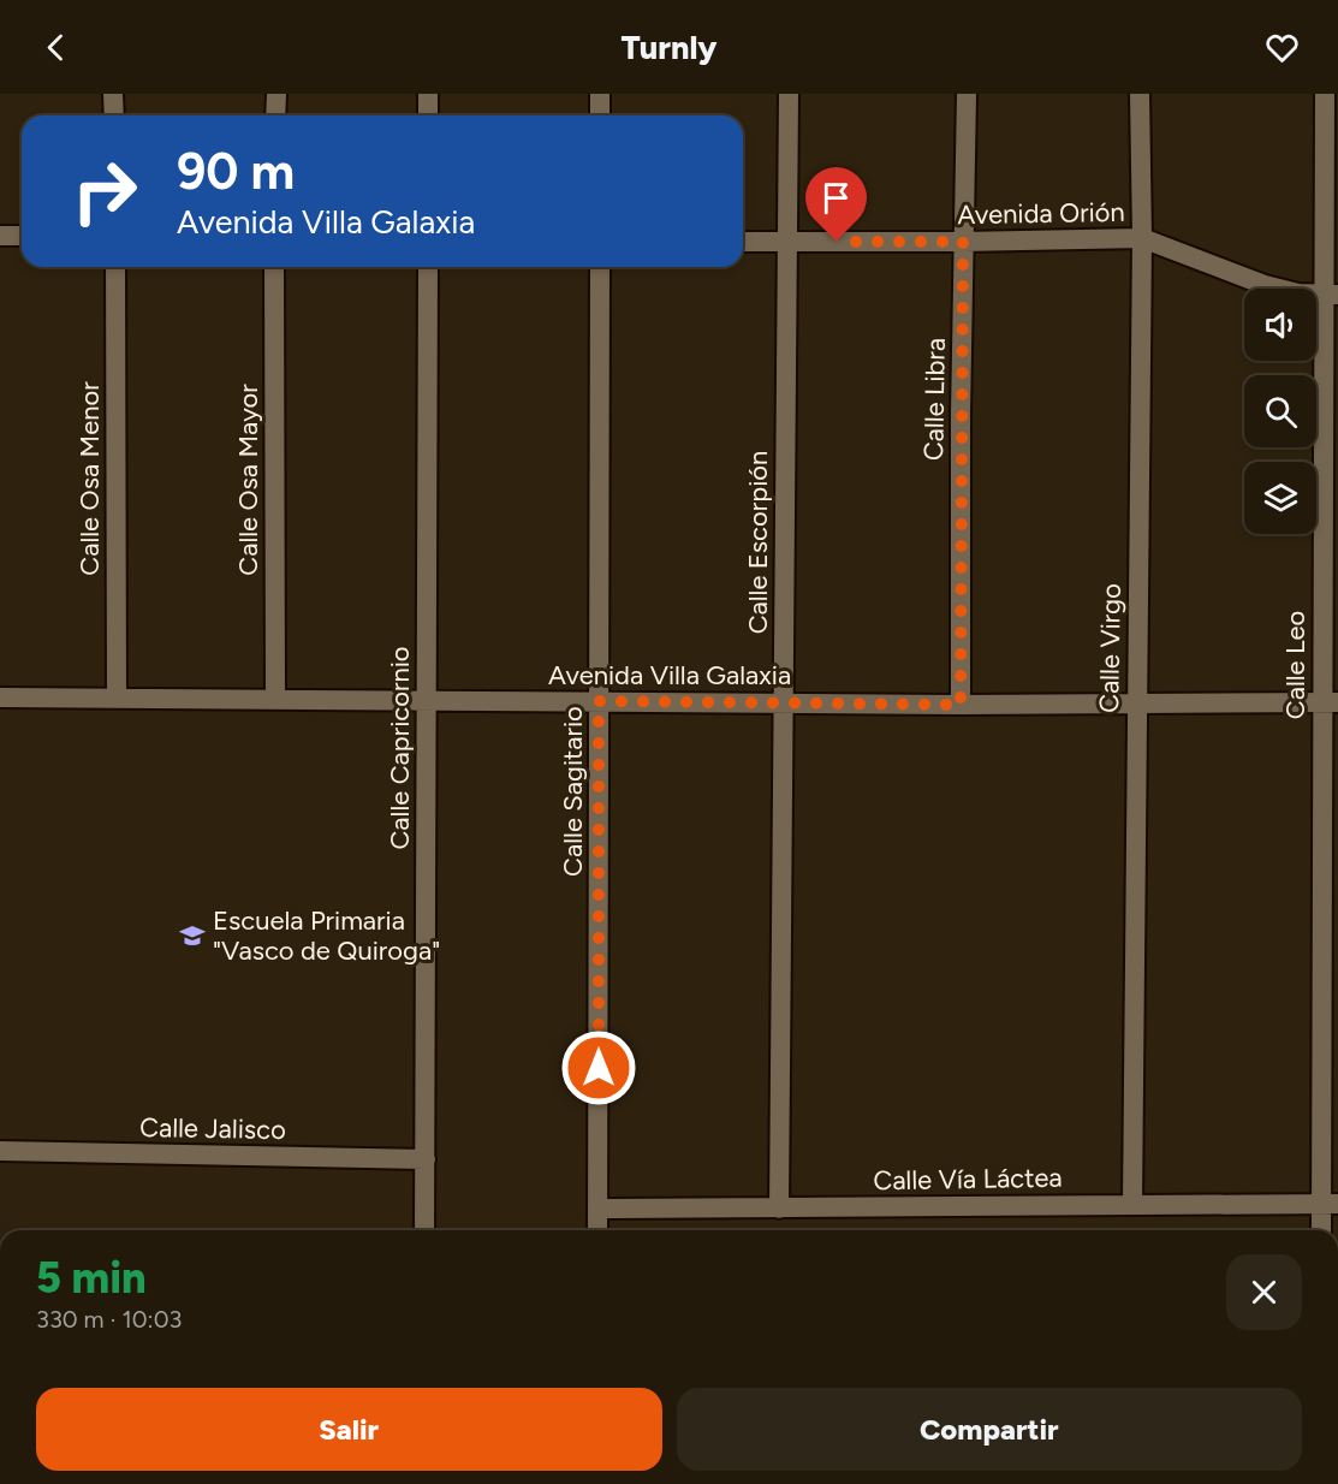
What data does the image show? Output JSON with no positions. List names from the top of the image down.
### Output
{
  "streets": {
    "street": [
      "Avenida Orión",
      "Calle Libra",
      "Calle Osa Menor",
      "Calle Osa Mayor",
      "Calle Escorpión",
      "Calle Virgo",
      "Calle Leo",
      "Avenida Villa Galaxia",
      "Calle Capricornio",
      "Calle Sagitario",
      "Calle Jalisco",
      "Calle Vía Láctea"
    ]
  },
  "crossings": [
    ["Avenida Orión", "Calle Libra"],
    ["Avenida Orión", "Calle Escorpión"],
    ["Avenida Orión", "Calle Virgo"],
    ["Avenida Orión", "Calle Leo"],
    ["Calle Libra", "Avenida Villa Galaxia"],
    ["Calle Osa Menor", "Avenida Villa Galaxia"],
    ["Calle Osa Mayor", "Avenida Villa Galaxia"],
    ["Calle Escorpión", "Avenida Villa Galaxia"],
    ["Calle Escorpión", "Calle Vía Láctea"],
    ["Calle Virgo", "Avenida Villa Galaxia"],
    ["Calle Virgo", "Calle Vía Láctea"],
    ["Calle Leo", "Avenida Villa Galaxia"],
    ["Calle Leo", "Calle Vía Láctea"],
    ["Avenida Villa Galaxia", "Calle Capricornio"],
    ["Avenida Villa Galaxia", "Calle Sagitario"],
    ["Calle Capricornio", "Calle Jalisco"],
    ["Calle Sagitario", "Calle Vía Láctea"]
  ],
  "places": {
    "school or university": ["Escuela Primaria \"Vasco de Quiroga\""]
  },
  "page": {
    "header": "Turnly",
    "turn": ["90 m", "Avenida Villa Galaxia"],
    "heading": ["5 min", "330 m · 10:03"],
    "buttons": ["Salir", "Compartir"]
  }
}
